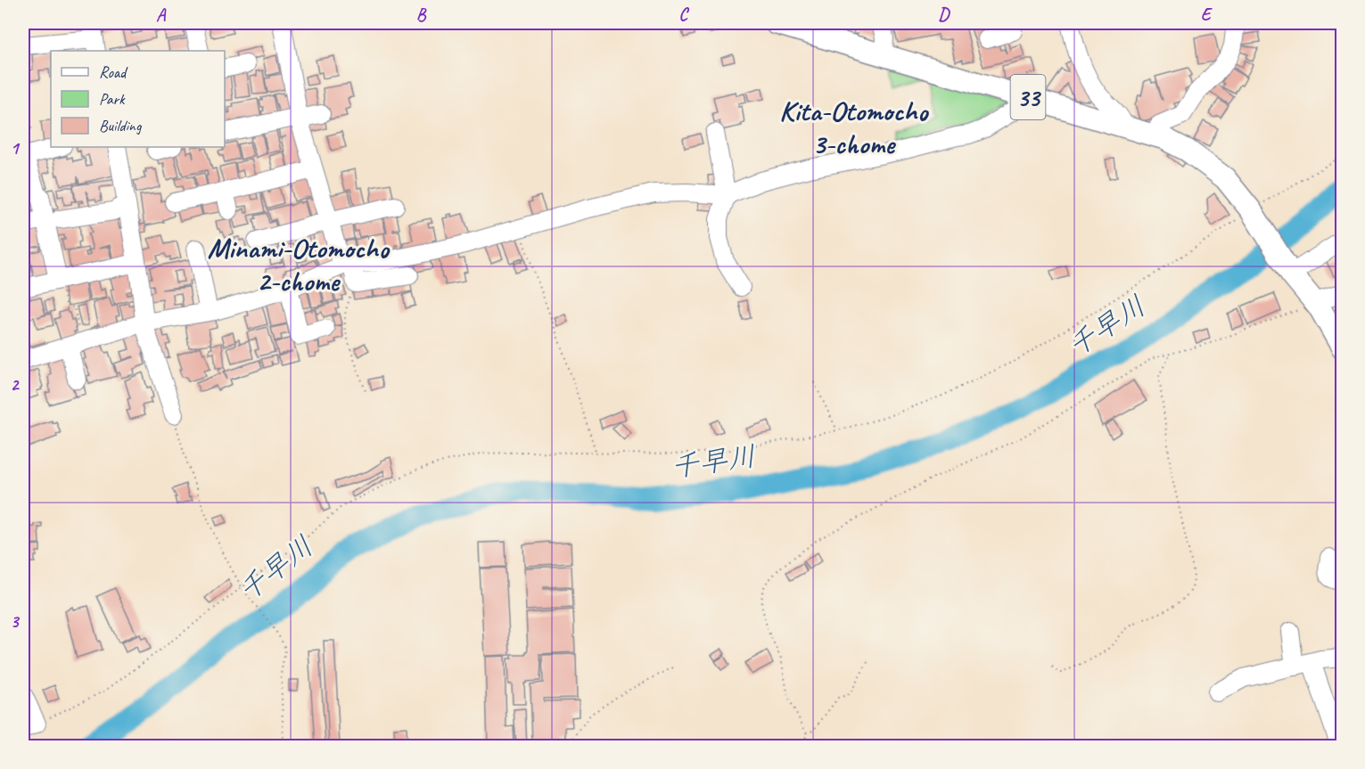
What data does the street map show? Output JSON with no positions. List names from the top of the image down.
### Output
{
  "streets": {
    "main road": ["33"]
  },
  "districts": ["Kita-Otomocho 3-chome", "Minami-Otomocho 2-chome"],
  "water": ["千早川"],
  "legend": ["Road", "Park", "Building"],
  "grid": {
    "columns": [
      "A",
      "B",
      "C",
      "D",
      "E"
    ],
    "rows": ["1", "2", "3"]
  }
}
